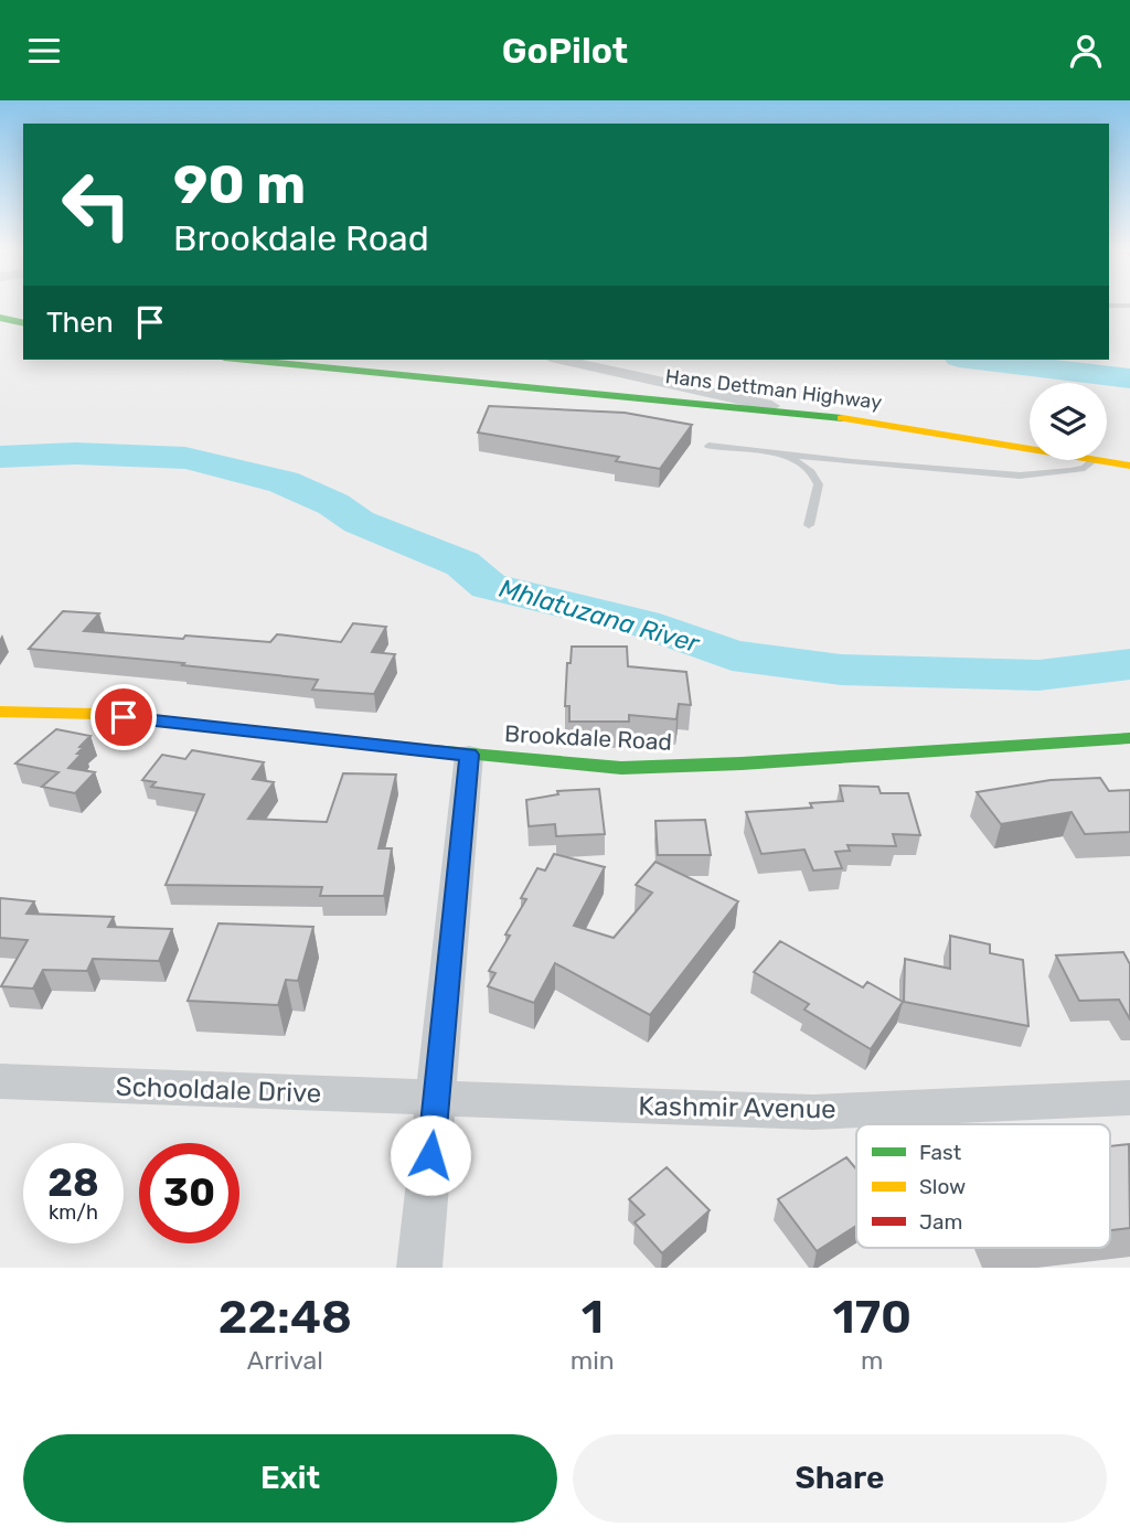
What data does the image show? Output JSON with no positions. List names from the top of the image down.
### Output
{
  "streets": {
    "street": [
      "Hans Dettman Highway",
      "Brookdale Road",
      "Schooldale Drive",
      "Kashmir Avenue"
    ]
  },
  "crossings": [
    ["Schooldale Drive", "Kashmir Avenue"]
  ],
  "water": ["Mhlatuzana River"],
  "legend": ["Fast", "Slow", "Jam"],
  "page": {
    "header": "GoPilot",
    "turn": ["90 m", "Brookdale Road"],
    "then": "Then",
    "speed": "28 km/h",
    "limit": "30",
    "eta": [
      "22:48",
      "Arrival",
      "1",
      "min",
      "170",
      "m"
    ],
    "buttons": ["Exit", "Share"]
  }
}
